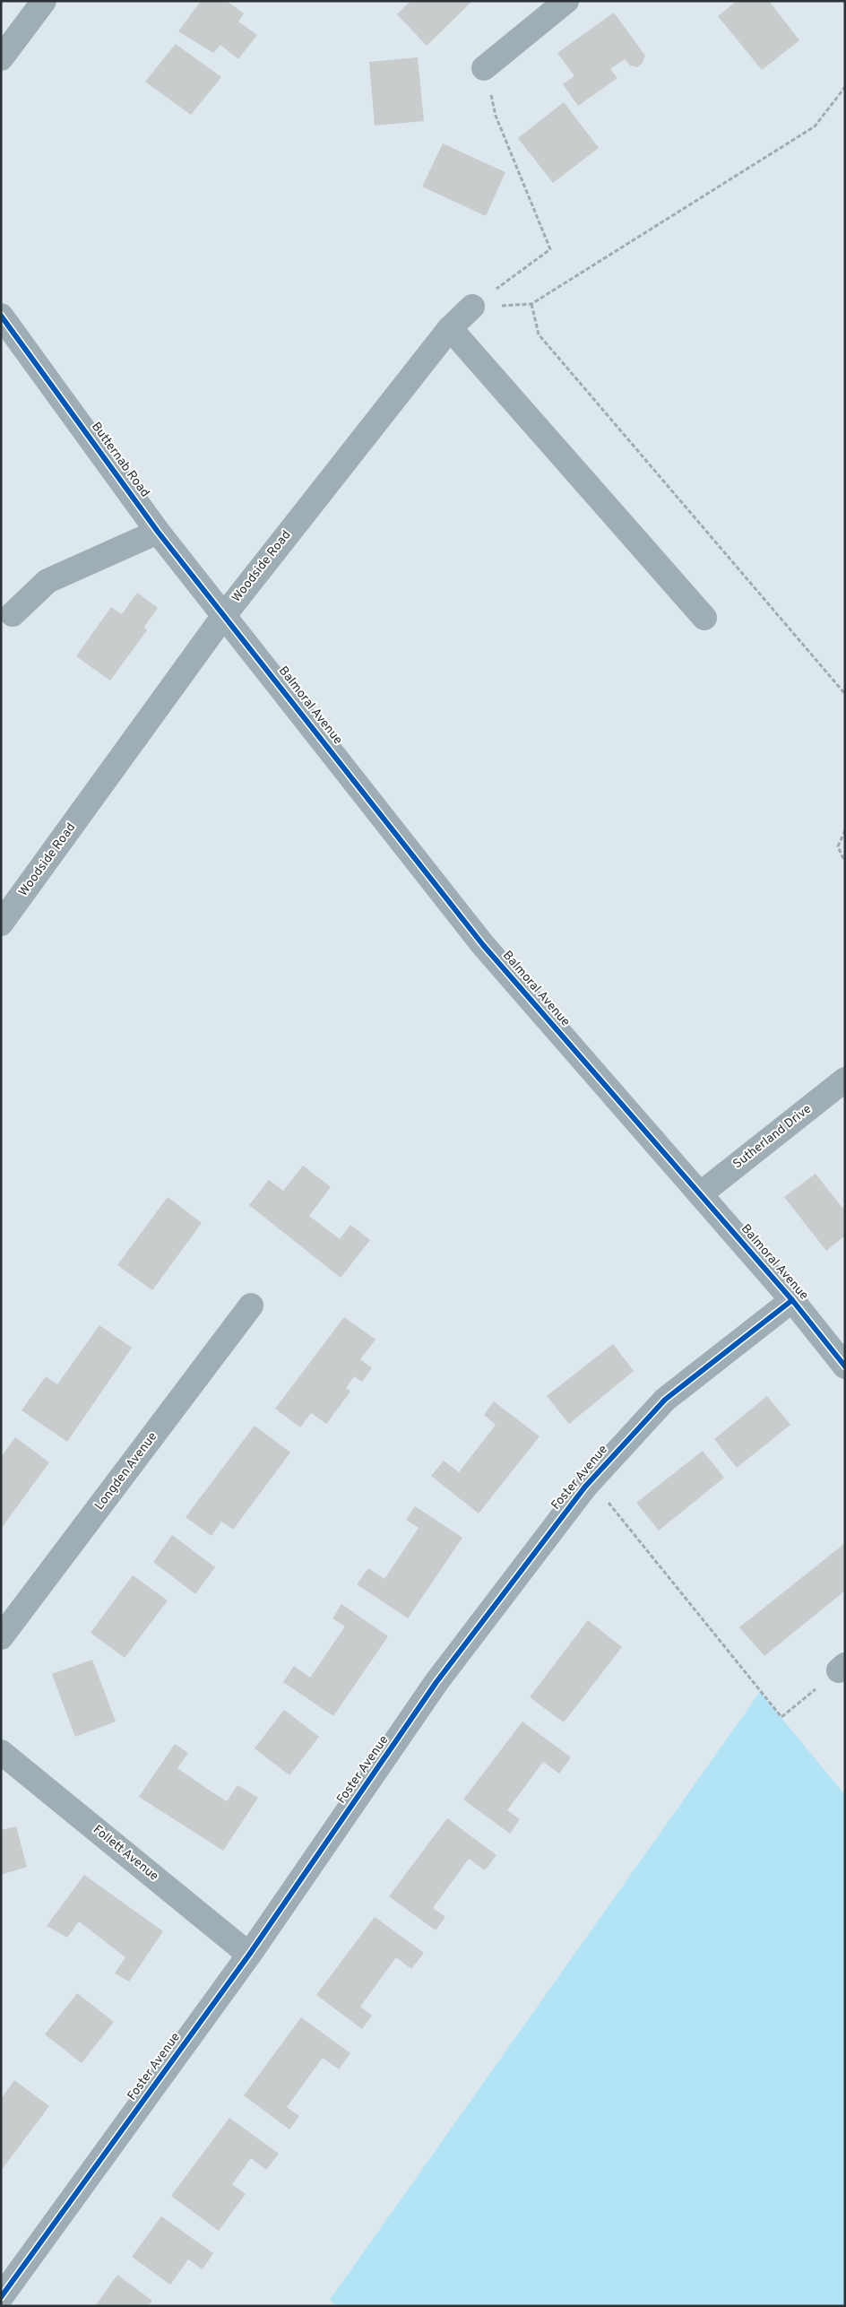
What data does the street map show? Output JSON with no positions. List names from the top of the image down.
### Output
{
  "streets": {
    "street": [
      "Butternab Road",
      "Woodside Road",
      "Balmoral Avenue",
      "Sutherland Drive",
      "Longden Avenue",
      "Foster Avenue",
      "Follett Avenue"
    ]
  },
  "crossings": [
    ["Butternab Road", "Woodside Road"],
    ["Butternab Road", "Balmoral Avenue"],
    ["Woodside Road", "Balmoral Avenue"],
    ["Balmoral Avenue", "Sutherland Drive"],
    ["Balmoral Avenue", "Foster Avenue"],
    ["Foster Avenue", "Follett Avenue"]
  ]
}
